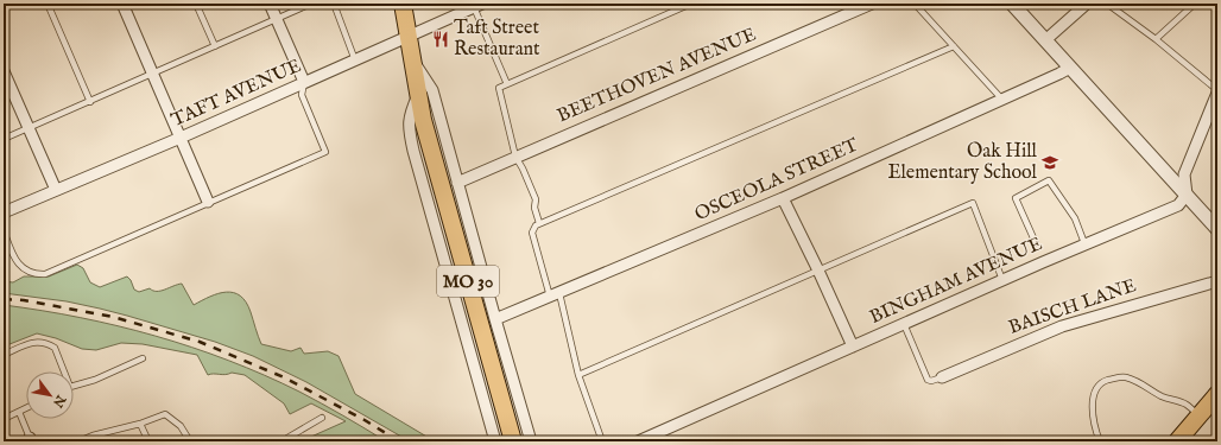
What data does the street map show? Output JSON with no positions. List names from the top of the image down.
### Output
{
  "streets": {
    "main road": ["MO 30"],
    "street": [
      "BEETHOVEN AVENUE",
      "TAFT AVENUE",
      "OSCEOLA STREET",
      "BINGHAM AVENUE",
      "BAISCH LANE"
    ]
  },
  "crossings": [
    ["TAFT AVENUE", "MO 30"]
  ],
  "places": {
    "restaurant": ["Taft Street Restaurant"],
    "school or university": ["Oak Hill Elementary School"]
  },
  "north": "bottom right"
}
